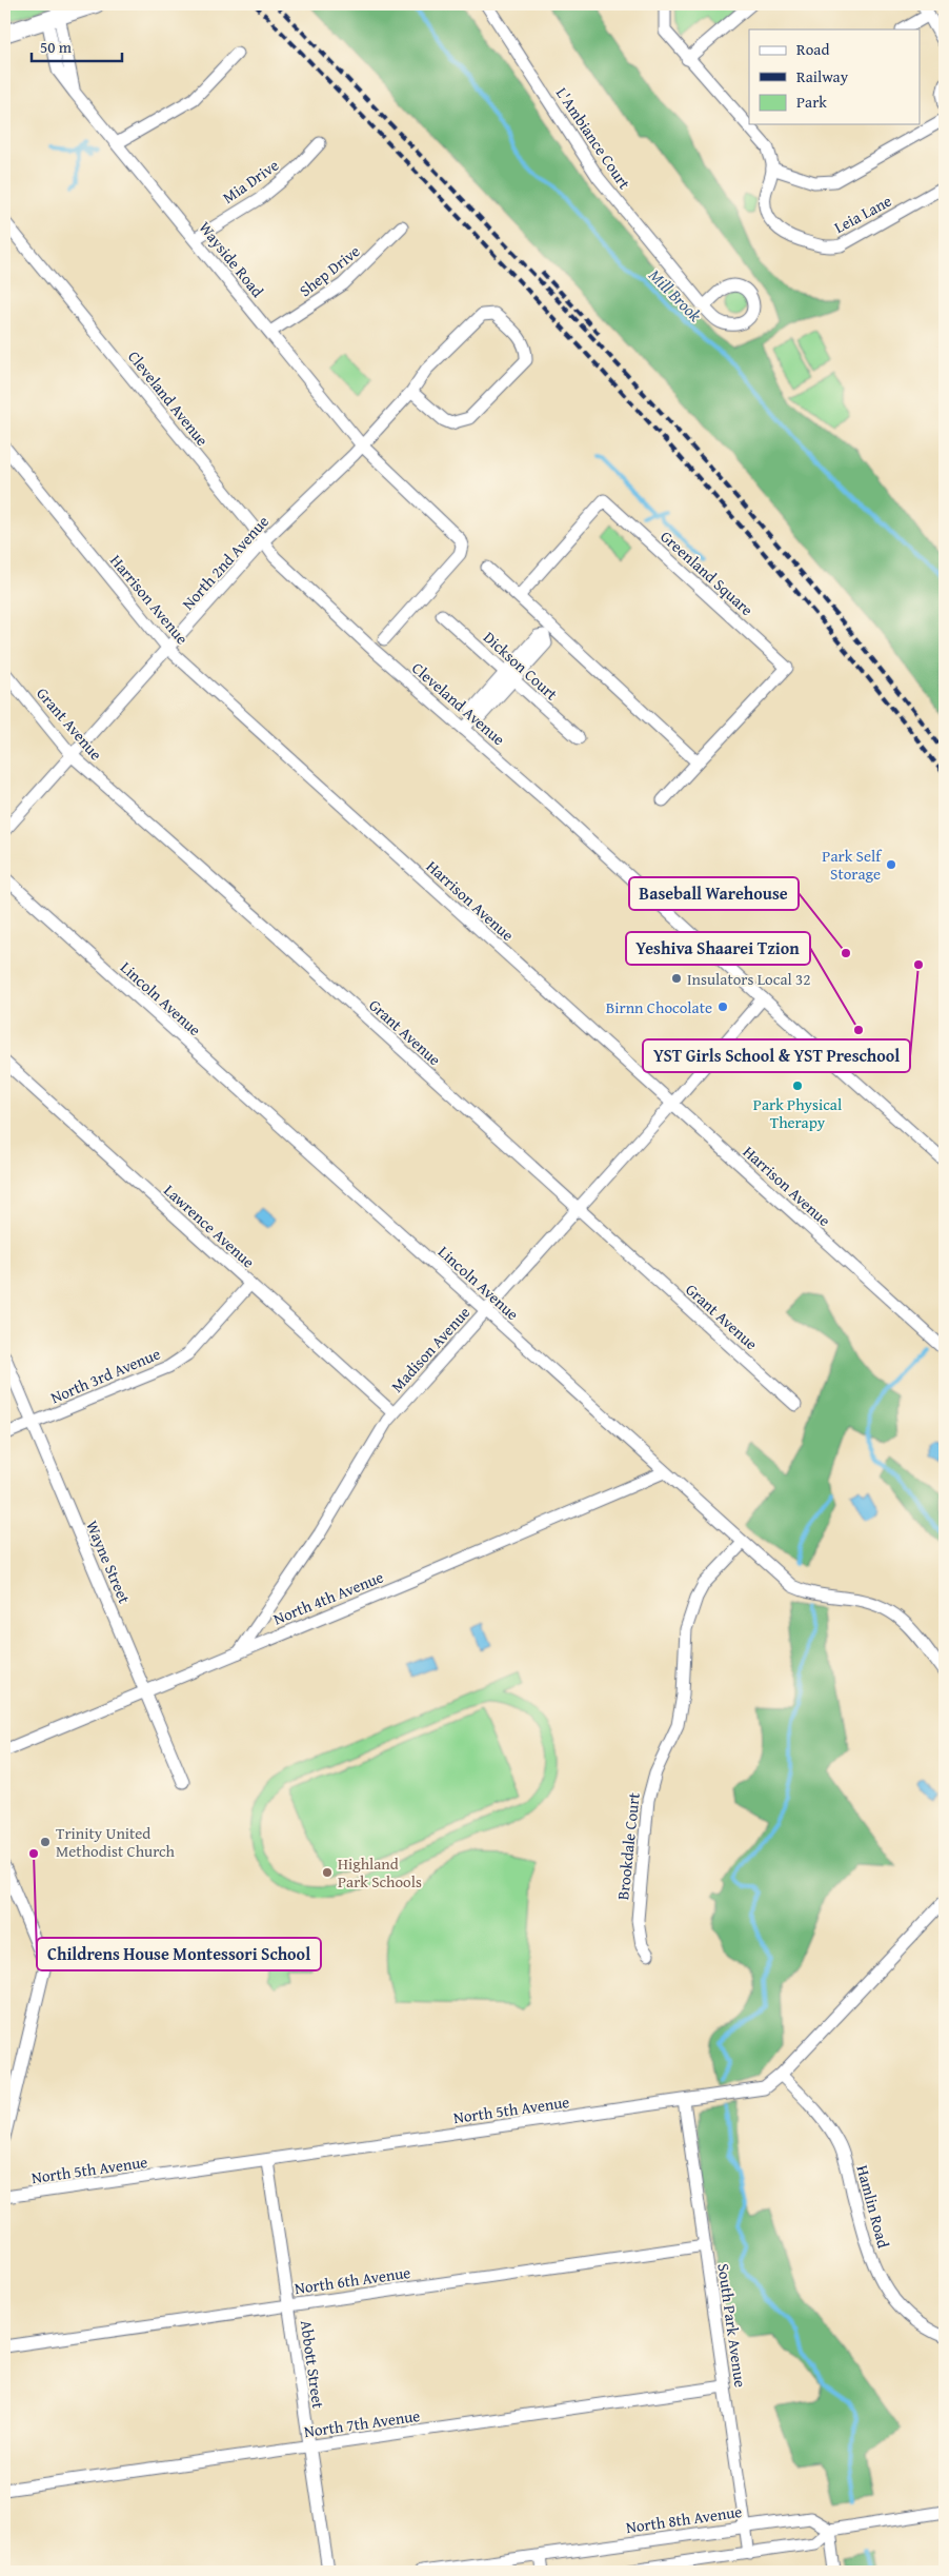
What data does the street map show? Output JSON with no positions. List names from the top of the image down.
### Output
{
  "streets": {
    "street": [
      "L'Ambiance Court",
      "Mia Drive",
      "Leia Lane",
      "Wayside Road",
      "Shep Drive",
      "Cleveland Avenue",
      "North 2nd Avenue",
      "Greenland Square",
      "Harrison Avenue",
      "Dickson Court",
      "Grant Avenue",
      "Lincoln Avenue",
      "Lawrence Avenue",
      "Madison Avenue",
      "North 3rd Avenue",
      "Wayne Street",
      "North 4th Avenue",
      "Brookdale Court",
      "North 5th Avenue",
      "Hamlin Road",
      "North 6th Avenue",
      "South Park Avenue",
      "Abbott Street",
      "North 7th Avenue",
      "North 8th Avenue"
    ]
  },
  "crossings": [
    ["Mia Drive", "Wayside Road"],
    ["Wayside Road", "Shep Drive"],
    ["Wayside Road", "North 2nd Avenue"],
    ["Cleveland Avenue", "North 2nd Avenue"],
    ["Cleveland Avenue", "Madison Avenue"],
    ["North 2nd Avenue", "Harrison Avenue"],
    ["North 2nd Avenue", "Grant Avenue"],
    ["Harrison Avenue", "Madison Avenue"],
    ["Grant Avenue", "Madison Avenue"],
    ["Lincoln Avenue", "Madison Avenue"],
    ["Lincoln Avenue", "North 4th Avenue"],
    ["Lincoln Avenue", "Brookdale Court"],
    ["Lawrence Avenue", "Madison Avenue"],
    ["Lawrence Avenue", "North 3rd Avenue"],
    ["Madison Avenue", "North 4th Avenue"],
    ["North 3rd Avenue", "Wayne Street"],
    ["Wayne Street", "North 4th Avenue"],
    ["North 5th Avenue", "Hamlin Road"],
    ["North 5th Avenue", "South Park Avenue"],
    ["North 5th Avenue", "Abbott Street"],
    ["North 6th Avenue", "South Park Avenue"],
    ["North 6th Avenue", "Abbott Street"],
    ["South Park Avenue", "North 7th Avenue"],
    ["South Park Avenue", "North 8th Avenue"],
    ["Abbott Street", "North 7th Avenue"]
  ],
  "water": ["Mill Brook"],
  "places": [
    "Park Self Storage",
    "Baseball Warehouse",
    "YST Girls School & YST Preschool",
    "Insulators Local 32",
    "Birnn Chocolate",
    "Yeshiva Shaarei Tzion",
    "Park Physical Therapy",
    "Trinity United Methodist Church",
    "Childrens House Montessori School",
    "Highland Park Schools"
  ],
  "legend": ["Road", "Railway", "Park"],
  "scale_bar": "50 m"
}
